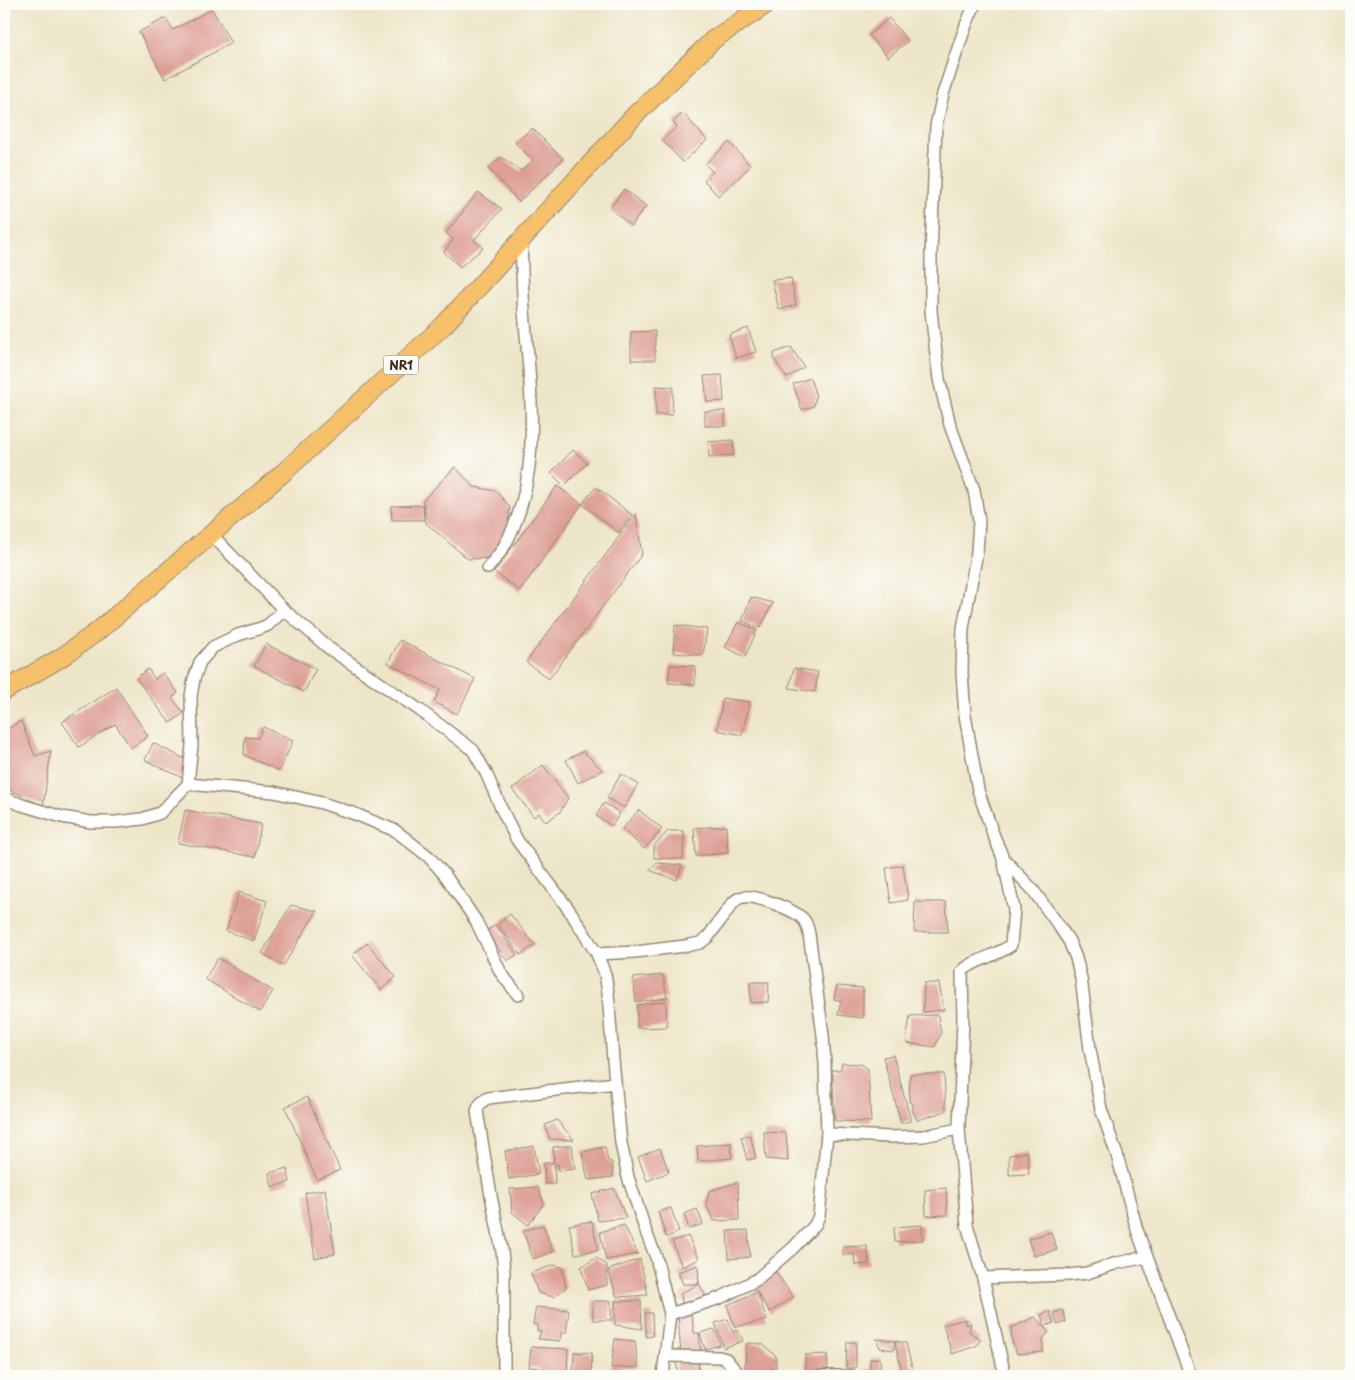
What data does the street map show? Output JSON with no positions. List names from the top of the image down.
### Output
{
  "streets": {
    "highway": ["NR1"]
  }
}
